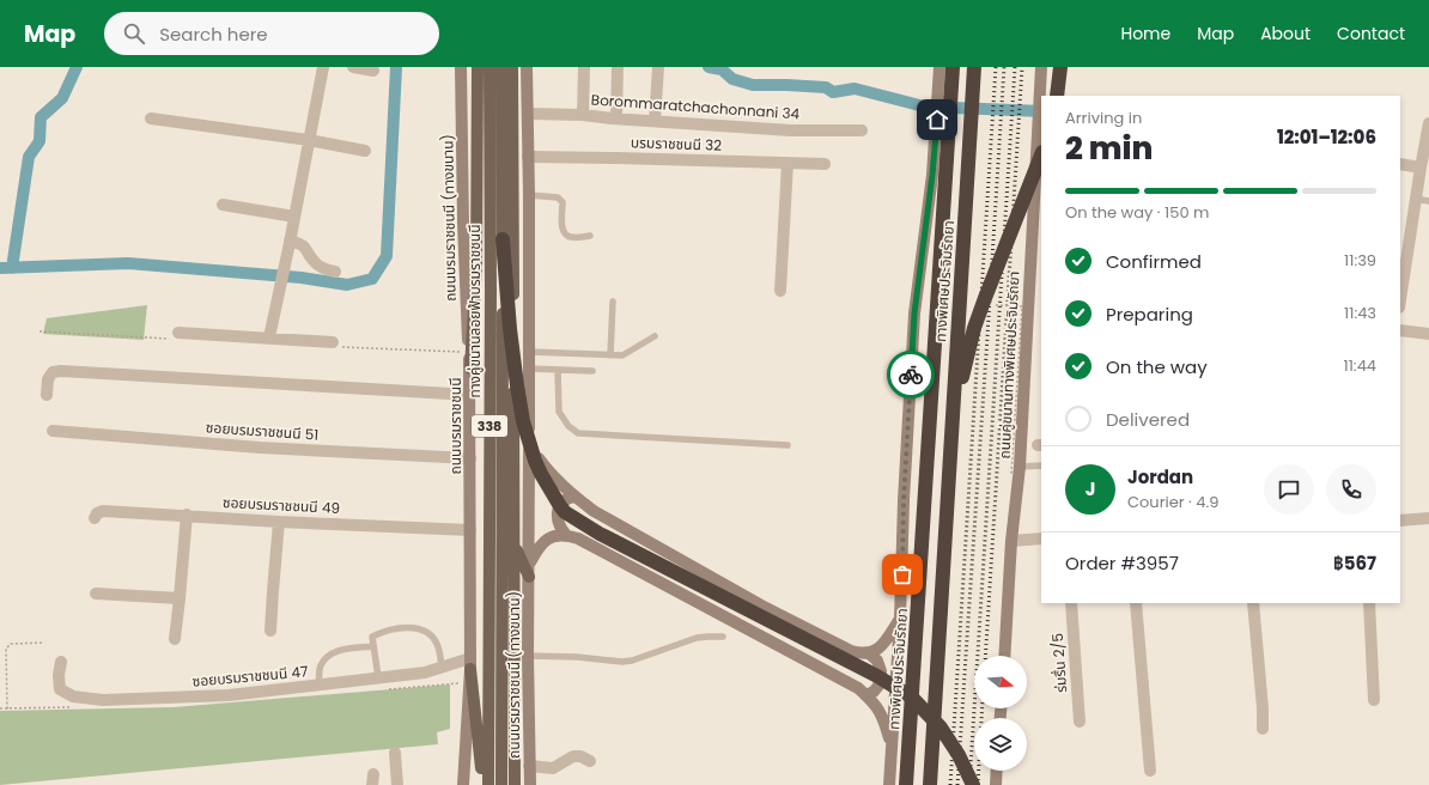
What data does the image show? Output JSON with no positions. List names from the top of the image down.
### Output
{
  "streets": {
    "highway": ["ทางพิเศษประจิมรัถยา"],
    "main road": [
      "ถนนบรมราชชนนี (ทางขนาน)",
      "ทางคู่ขนานลอยฟ้าบรมราชชนนี",
      "ถนนคู่ขนานทางพิเศษประจิมรัถยา",
      "ถนนบรมราชชนนี",
      "338"
    ],
    "street": [
      "Borommaratchachonnani 34",
      "บรมราชชนนี 32",
      "ซอยบรมราชชนนี 51",
      "ซอยบรมราชชนนี 49",
      "ร่มรื่น 2/5",
      "ซอยบรมราชชนนี 47"
    ]
  },
  "crossings": [
    ["ถนนบรมราชชนนี (ทางขนาน)", "ถนนบรมราชชนนี"],
    ["ถนนบรมราชชนนี", "338"],
    ["ถนนบรมราชชนนี", "ซอยบรมราชชนนี 51"],
    ["ถนนบรมราชชนนี", "ซอยบรมราชชนนี 49"],
    ["ถนนบรมราชชนนี", "ซอยบรมราชชนนี 47"],
    ["338", "ซอยบรมราชชนนี 47"]
  ],
  "north": "right",
  "page": {
    "header": "Map",
    "search": "Search here",
    "nav": [
      "Home",
      "Map",
      "About",
      "Contact"
    ],
    "heading": ["2 min", "Arriving in", "12:01–12:06"],
    "panel": [
      "Jordan",
      "Courier · 4.9",
      "Order #3957",
      "฿567"
    ],
    "bar": "On the way · 150 m",
    "list": [
      ["Confirmed", "11:39"],
      ["Preparing", "11:43"],
      ["On the way", "11:44"],
      "Delivered"
    ],
    "round": "J"
  }
}
